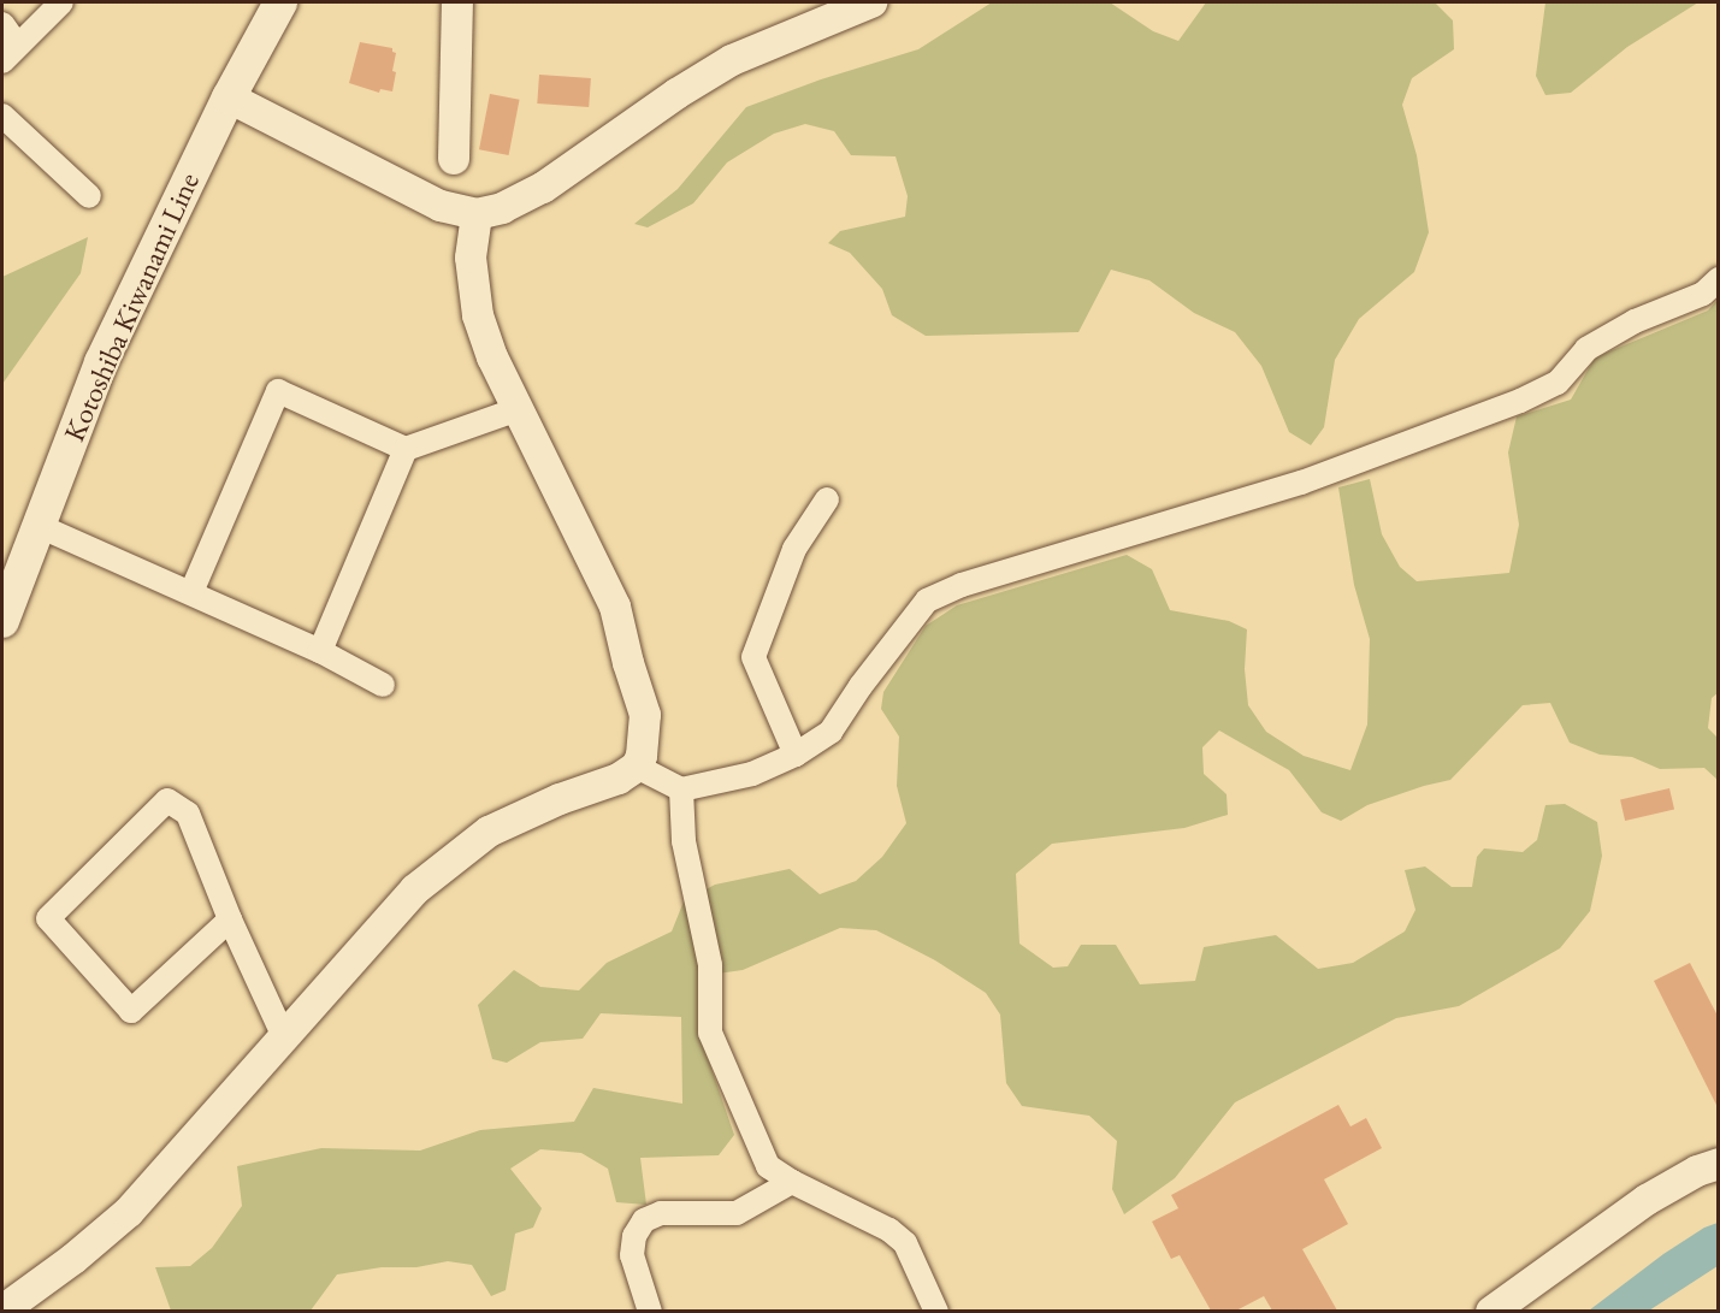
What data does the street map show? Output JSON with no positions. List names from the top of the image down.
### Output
{
  "streets": {
    "main road": ["Kotoshiba Kiwanami Line"]
  }
}
